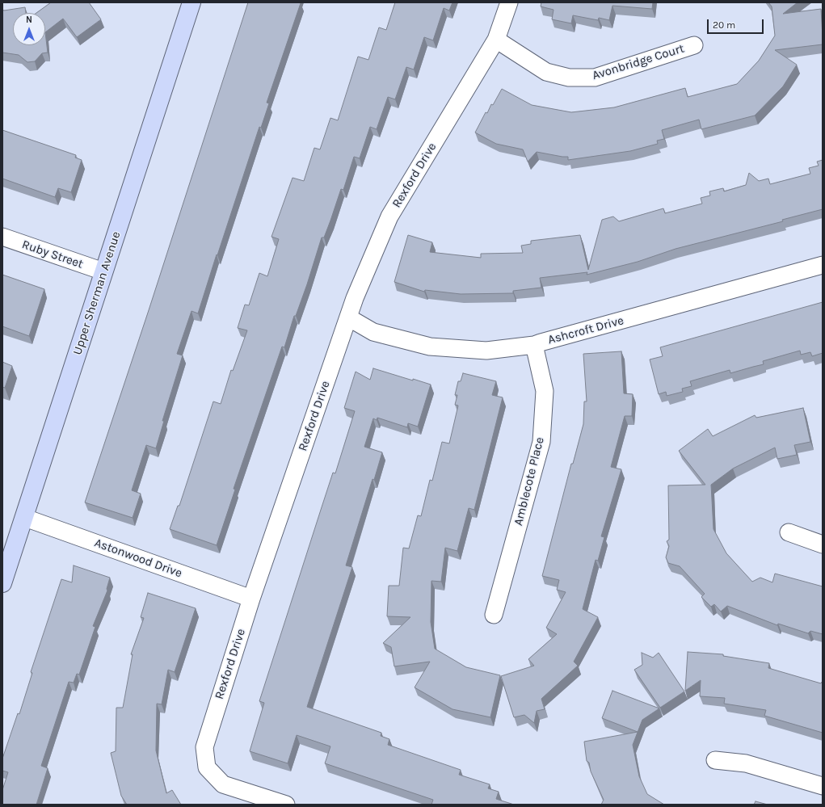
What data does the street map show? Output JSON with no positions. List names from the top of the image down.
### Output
{
  "streets": {
    "main road": ["Upper Sherman Avenue"],
    "street": [
      "Avonbridge Court",
      "Rexford Drive",
      "Ruby Street",
      "Ashcroft Drive",
      "Amblecote Place",
      "Astonwood Drive"
    ]
  },
  "crossings": [
    ["Avonbridge Court", "Rexford Drive"],
    ["Rexford Drive", "Ashcroft Drive"],
    ["Rexford Drive", "Astonwood Drive"],
    ["Ruby Street", "Upper Sherman Avenue"],
    ["Upper Sherman Avenue", "Astonwood Drive"],
    ["Ashcroft Drive", "Amblecote Place"]
  ],
  "scale_bar": "20 m",
  "north": "top"
}
